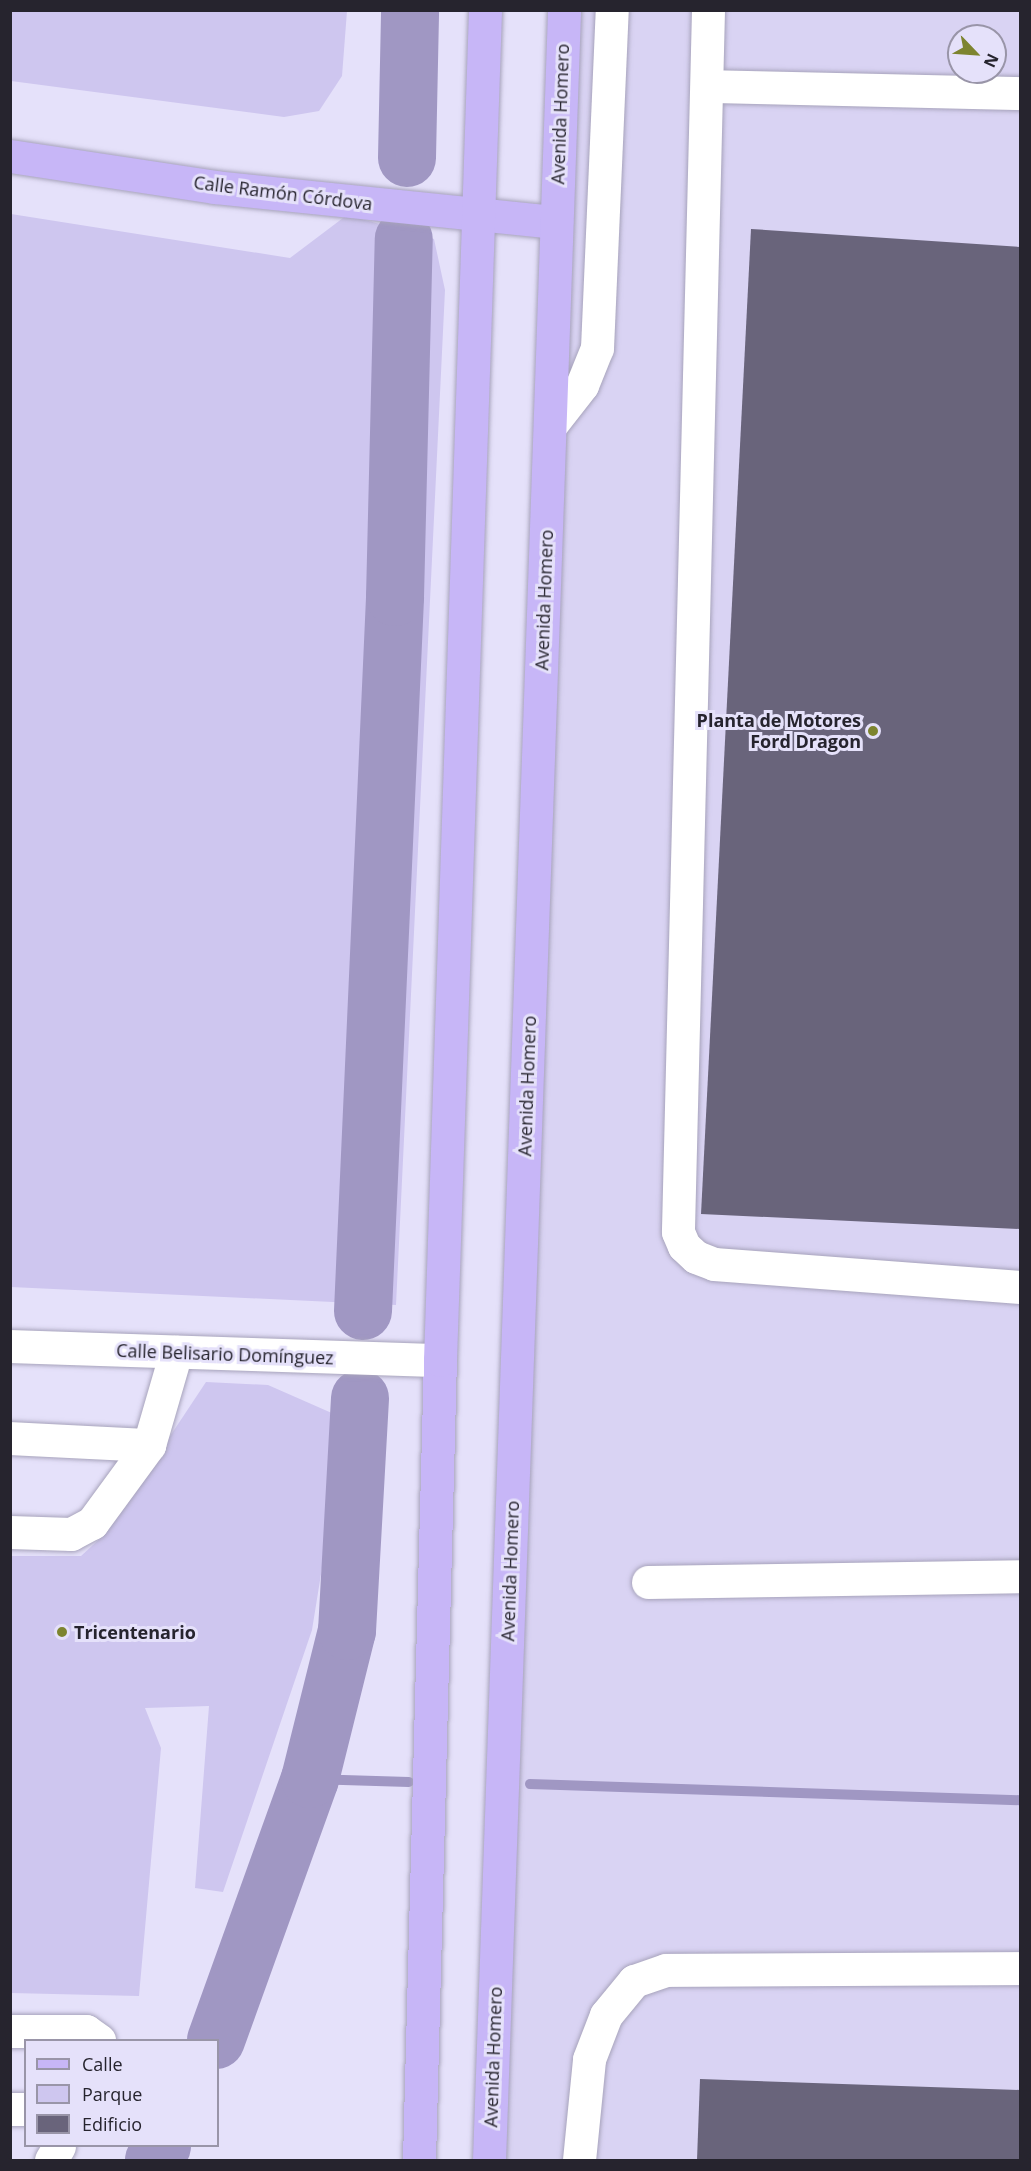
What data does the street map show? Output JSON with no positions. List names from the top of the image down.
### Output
{
  "streets": {
    "main road": ["Avenida Homero", "Calle Ramón Córdova"],
    "street": ["Calle Belisario Domínguez"]
  },
  "crossings": [
    ["Avenida Homero", "Calle Ramón Córdova"]
  ],
  "places": ["Planta de Motores Ford Dragon", "Tricentenario"],
  "legend": ["Calle", "Parque", "Edificio"],
  "north": "bottom right"
}
